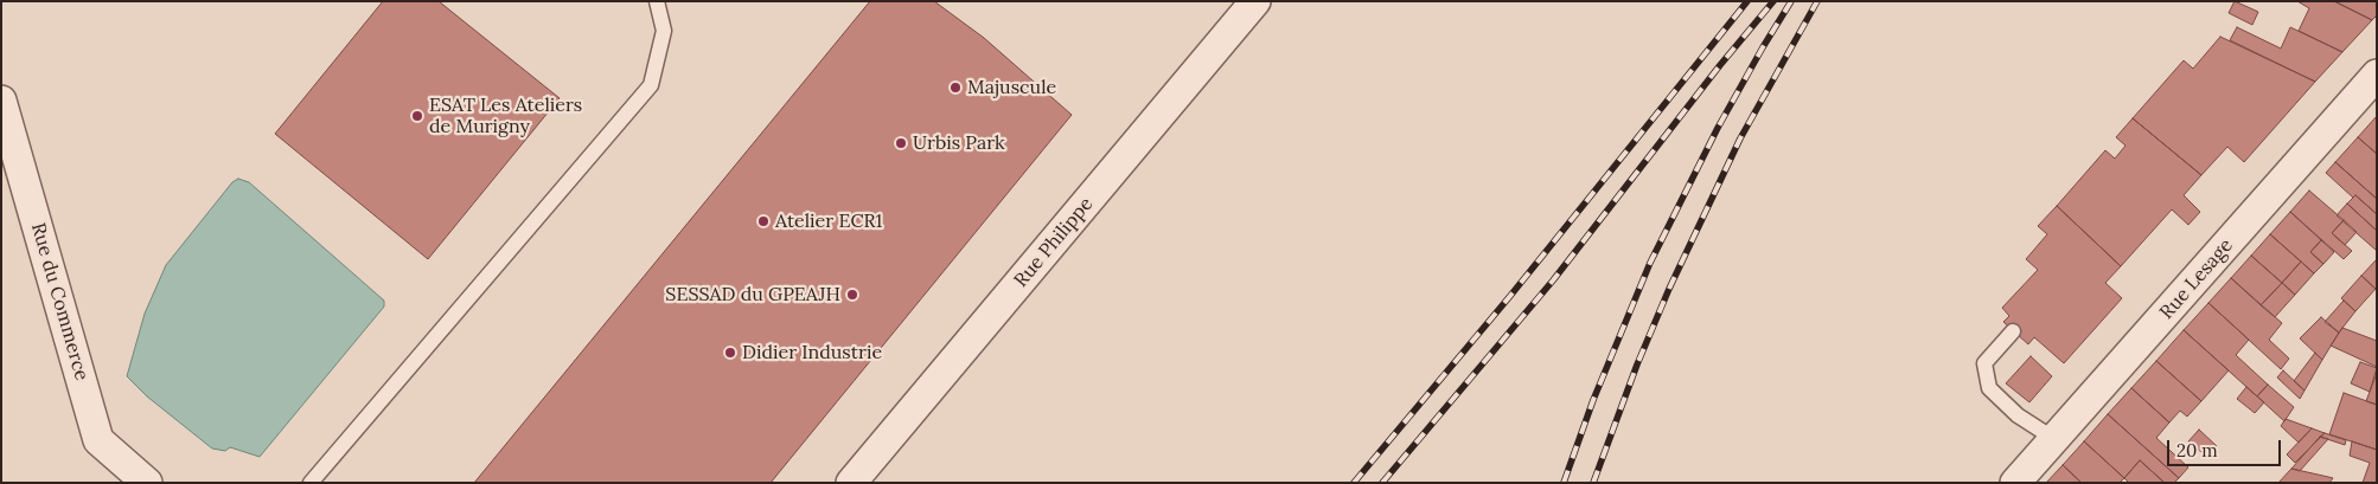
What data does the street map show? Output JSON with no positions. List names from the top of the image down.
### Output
{
  "streets": {
    "street": ["Rue Philippe", "Rue Lesage", "Rue du Commerce"]
  },
  "places": [
    "Majuscule",
    "ESAT Les Ateliers de Murigny",
    "Urbis Park",
    "Atelier ECR1",
    "SESSAD du GPEAJH",
    "Didier Industrie"
  ],
  "scale_bar": "20 m"
}
